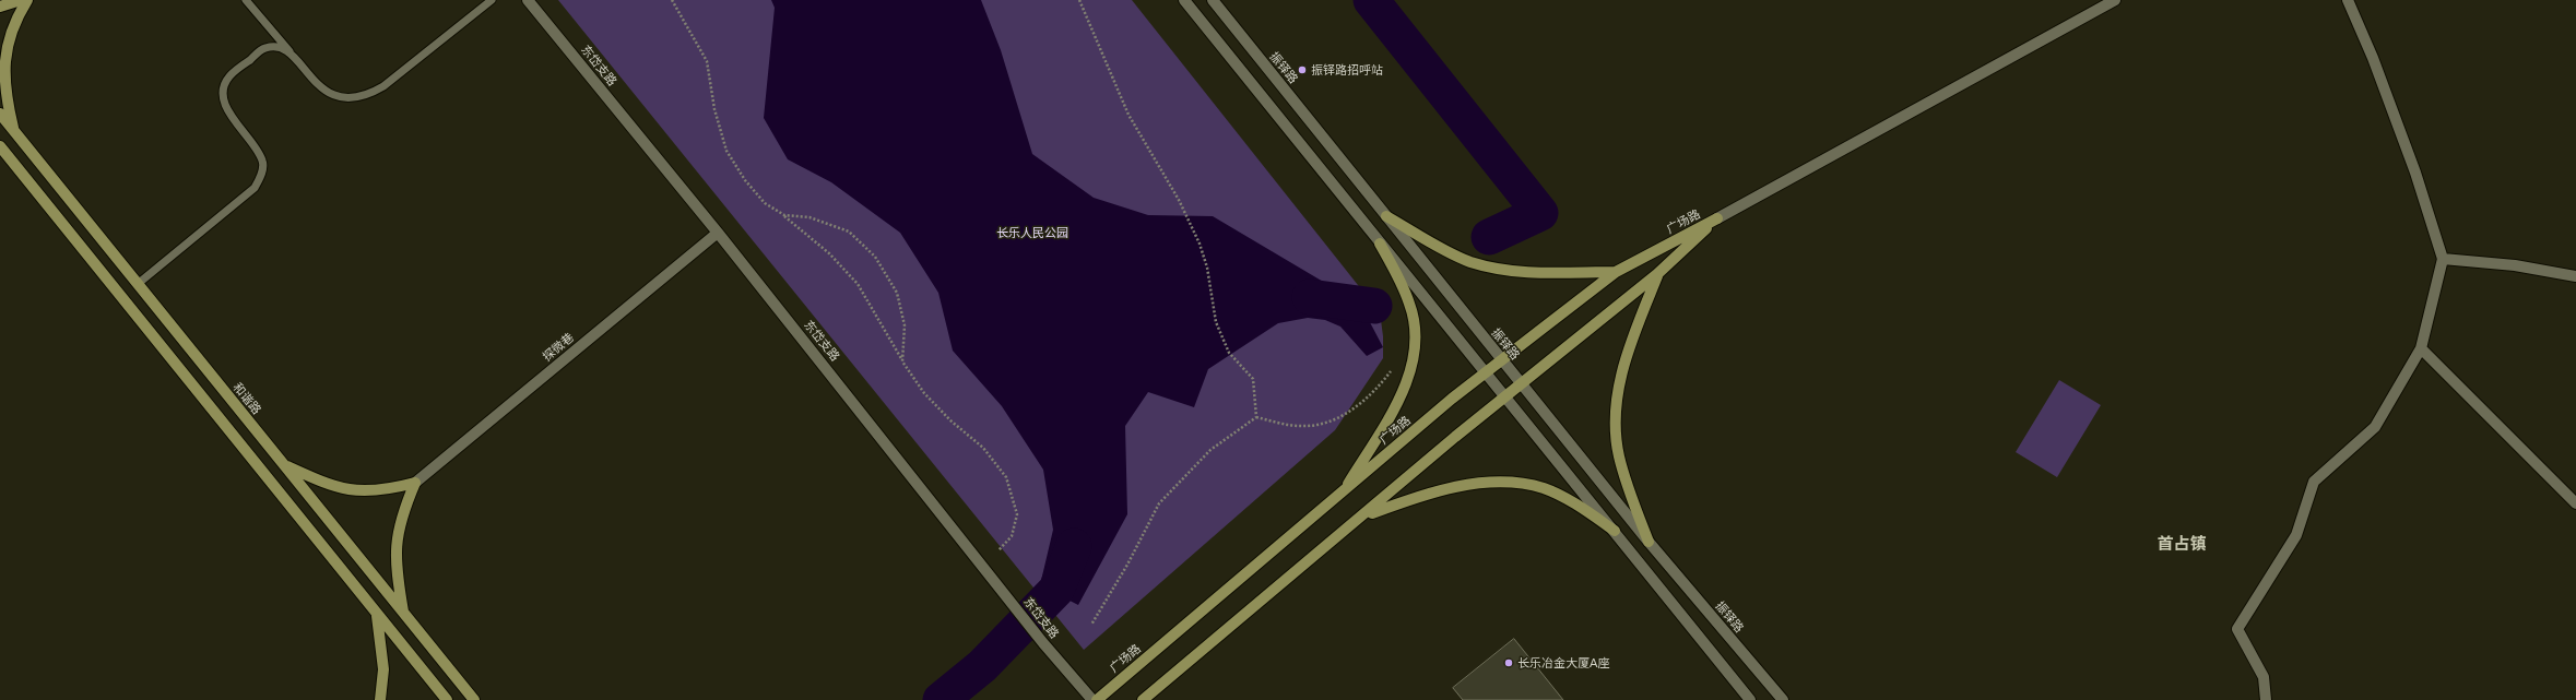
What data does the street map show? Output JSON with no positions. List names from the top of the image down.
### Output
{
  "streets": {
    "main road": ["广场路", "和谐路"],
    "street": ["东岱支路", "振铎路", "探微巷"]
  },
  "crossings": [
    ["东岱支路", "探微巷"],
    ["振铎路", "广场路"]
  ],
  "districts": ["首占镇"],
  "parks": ["长乐人民公园"],
  "places": ["振铎路招呼站", "长乐冶金大厦A座"]
}
